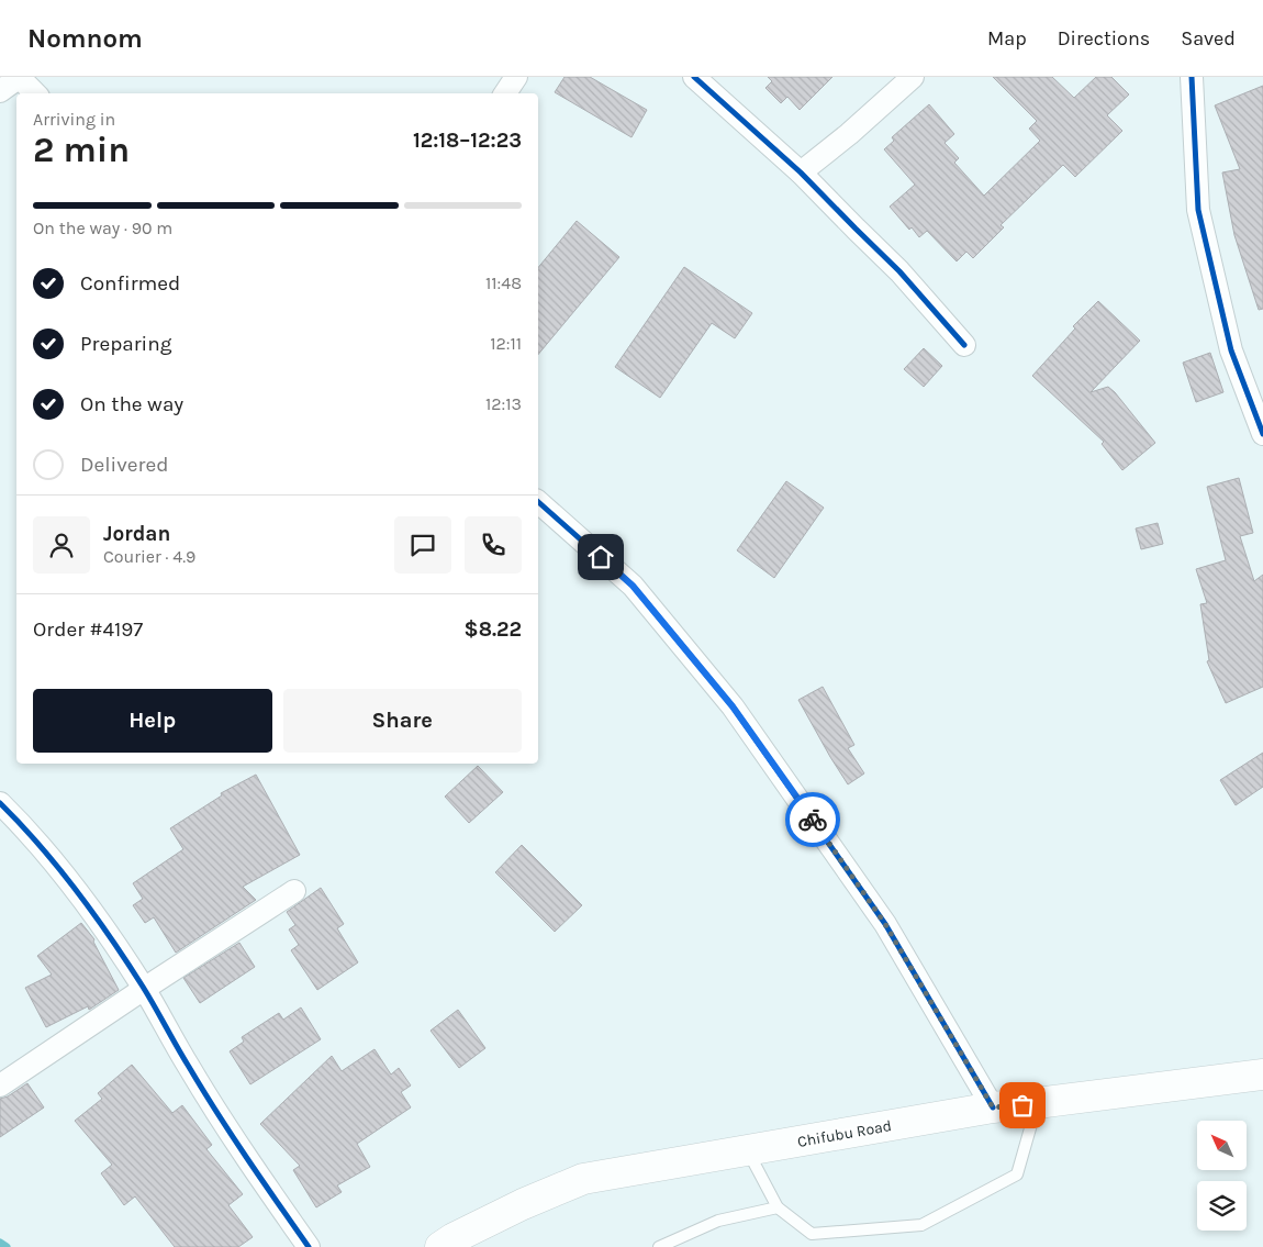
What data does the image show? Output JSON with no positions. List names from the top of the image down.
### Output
{
  "streets": {
    "main road": ["Chifubu Road"]
  },
  "north": "top left",
  "page": {
    "header": "Nomnom",
    "nav": ["Map", "Directions", "Saved"],
    "heading": ["2 min", "Arriving in", "12:18–12:23"],
    "panel": [
      "Jordan",
      "Courier · 4.9",
      "Order #4197",
      "$8.22"
    ],
    "bar": "On the way · 90 m",
    "list": [
      ["Confirmed", "11:48"],
      ["Preparing", "12:11"],
      ["On the way", "12:13"],
      "Delivered"
    ],
    "buttons": ["Help", "Share"]
  }
}
